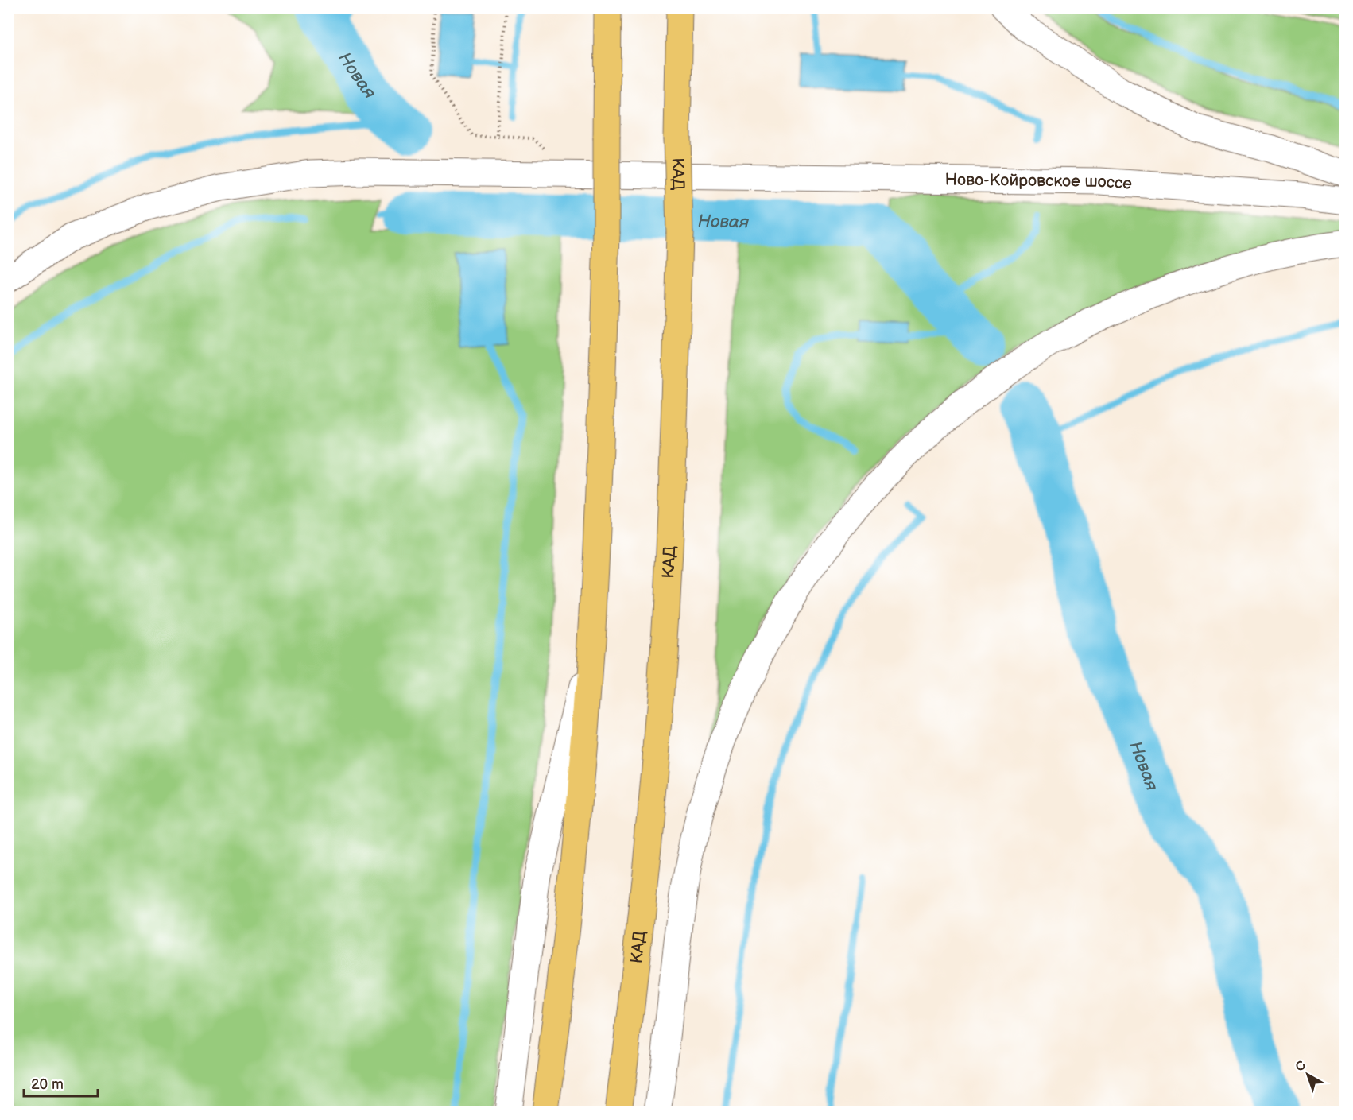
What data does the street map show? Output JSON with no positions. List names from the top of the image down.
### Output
{
  "streets": {
    "highway": ["КАД"],
    "street": ["Ново-Койровское шоссе"]
  },
  "water": ["Новая"],
  "scale_bar": "20 m",
  "north": "top left"
}
